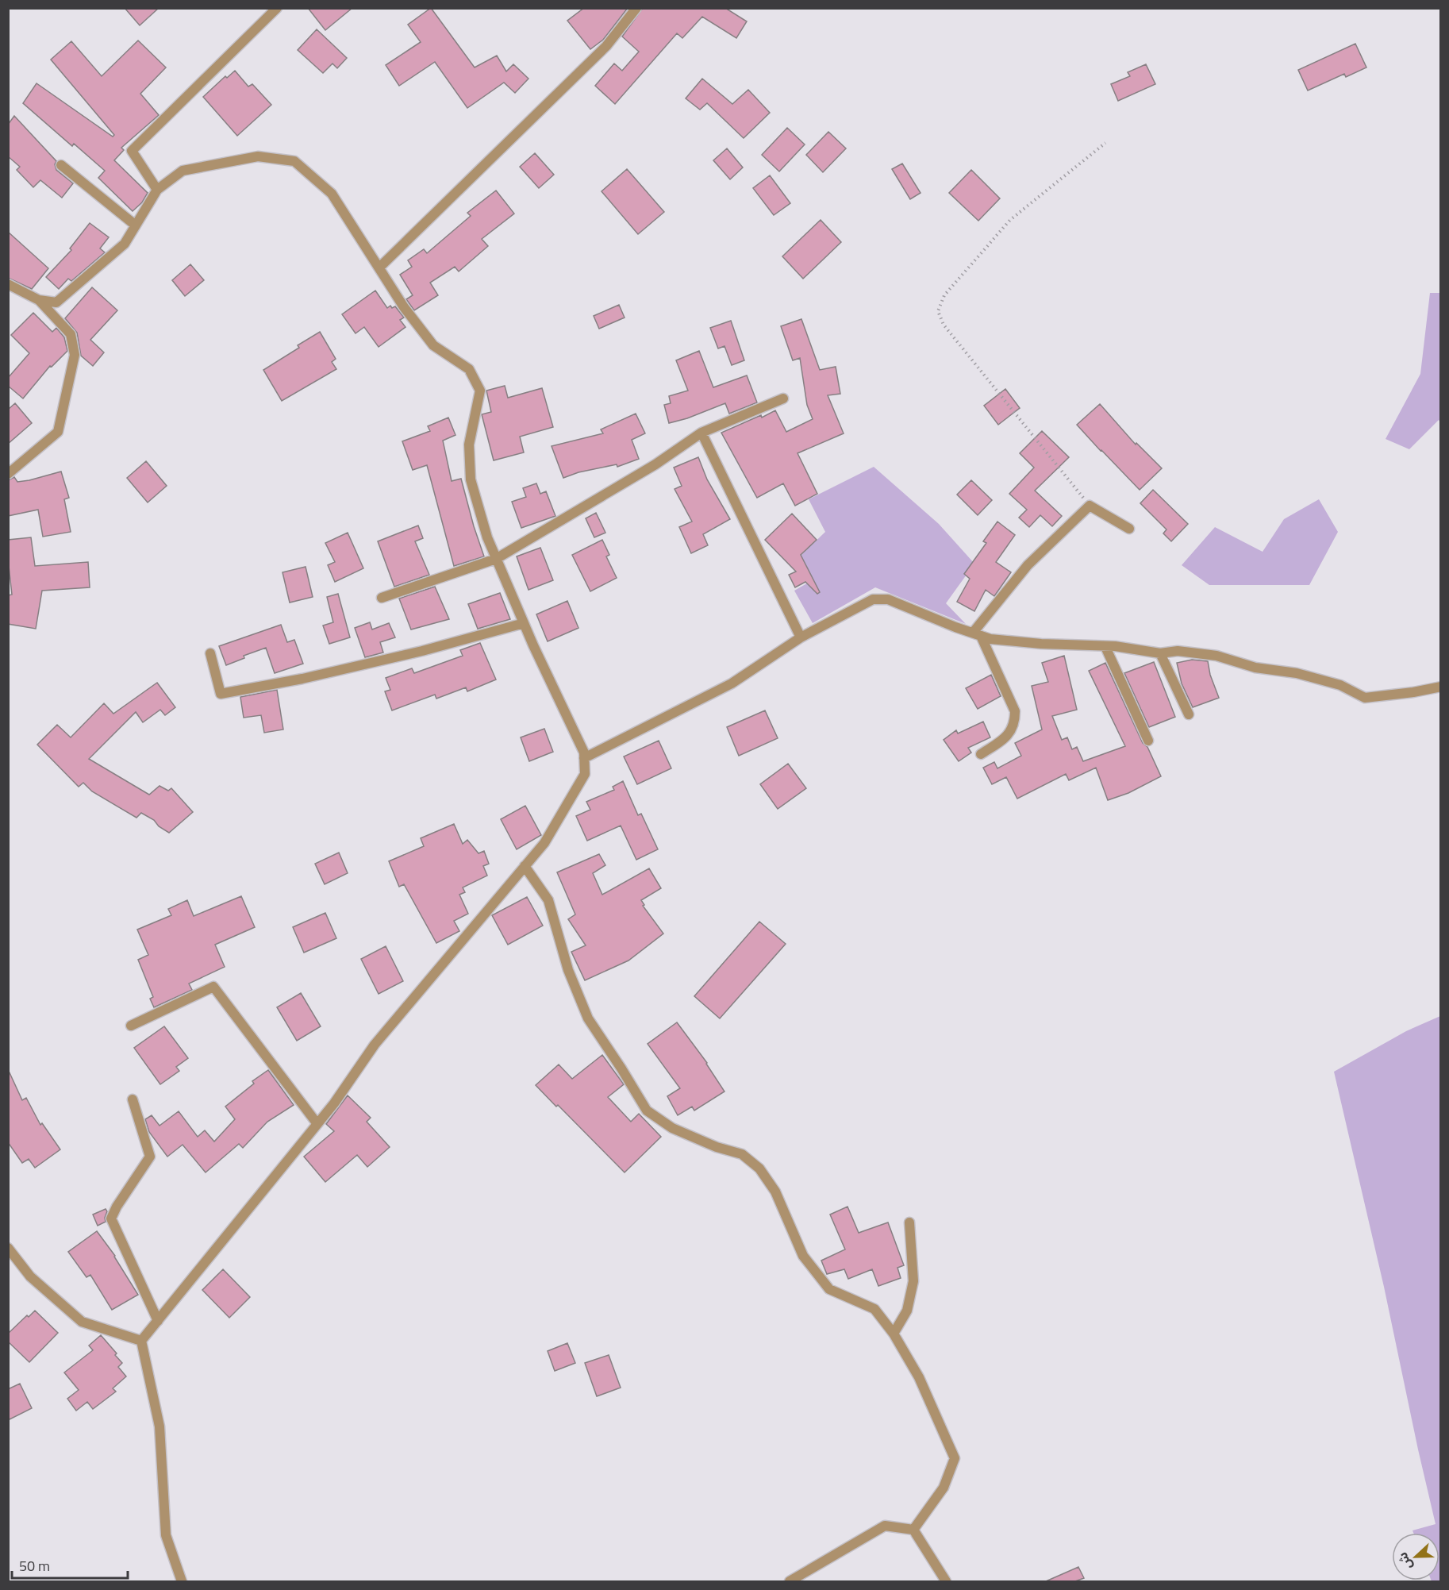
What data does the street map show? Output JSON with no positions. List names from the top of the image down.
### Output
{
  "scale_bar": "50 m",
  "north": "left"
}
